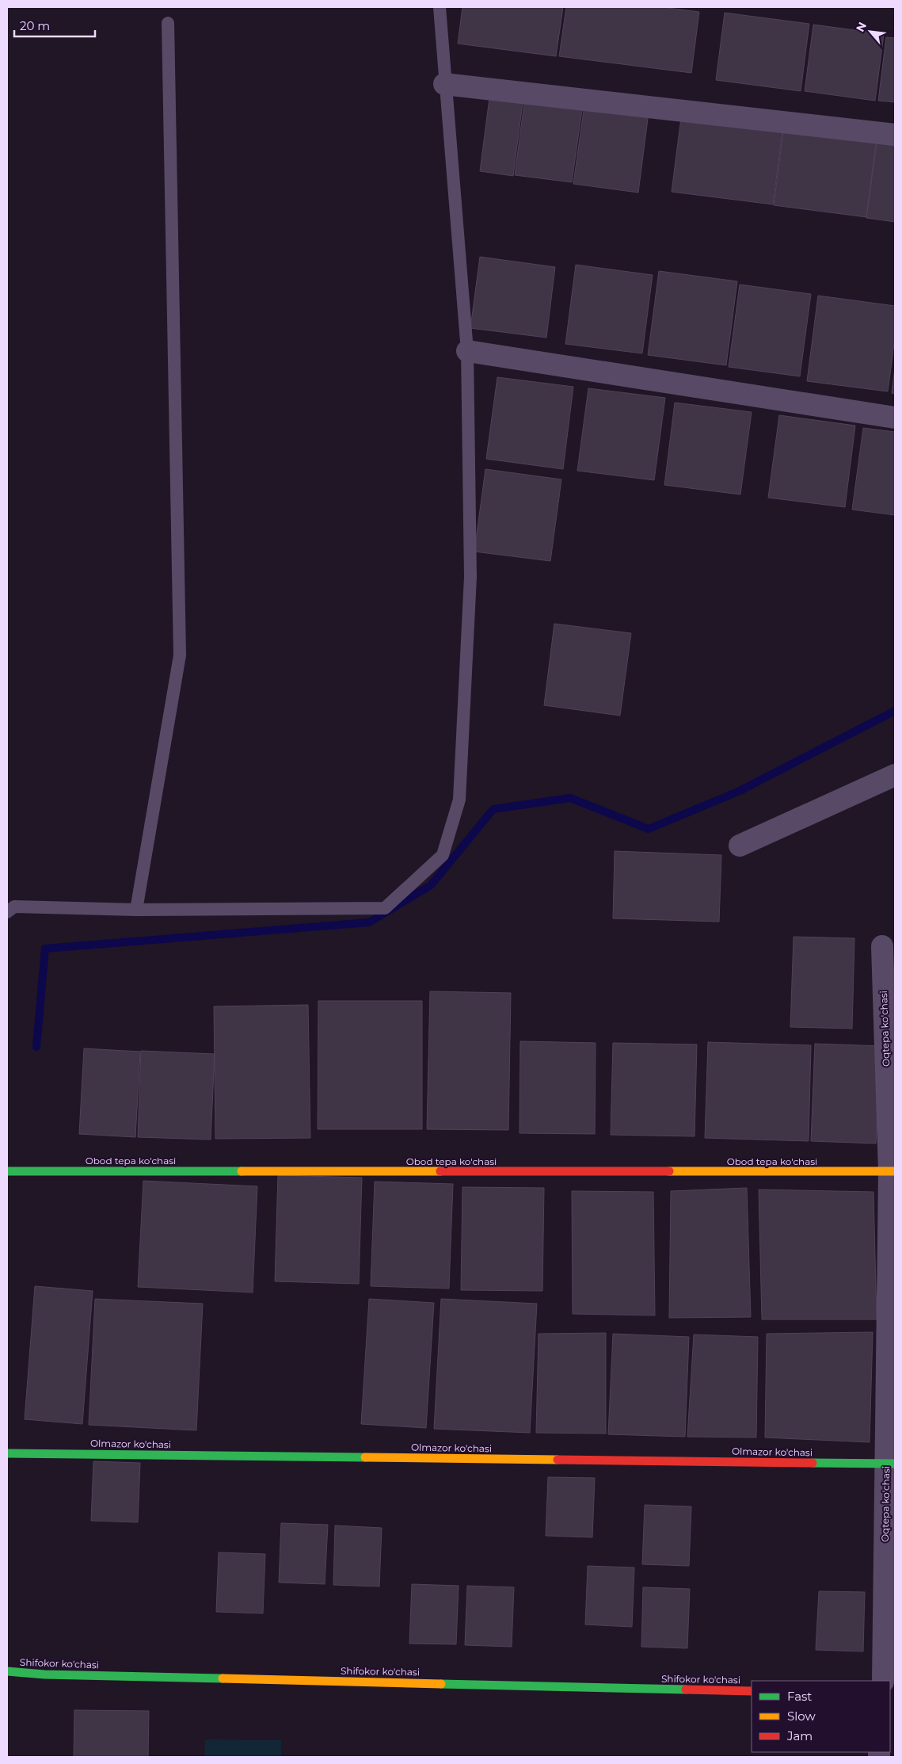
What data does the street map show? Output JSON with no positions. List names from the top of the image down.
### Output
{
  "streets": {
    "street": [
      "Oqtepa ko'chasi",
      "Obod tepa ko'chasi",
      "Olmazor ko'chasi",
      "Shifokor ko'chasi"
    ]
  },
  "crossings": [
    ["Oqtepa ko'chasi", "Obod tepa ko'chasi"],
    ["Oqtepa ko'chasi", "Olmazor ko'chasi"]
  ],
  "legend": ["Fast", "Slow", "Jam"],
  "scale_bar": "20 m",
  "north": "top left"
}
